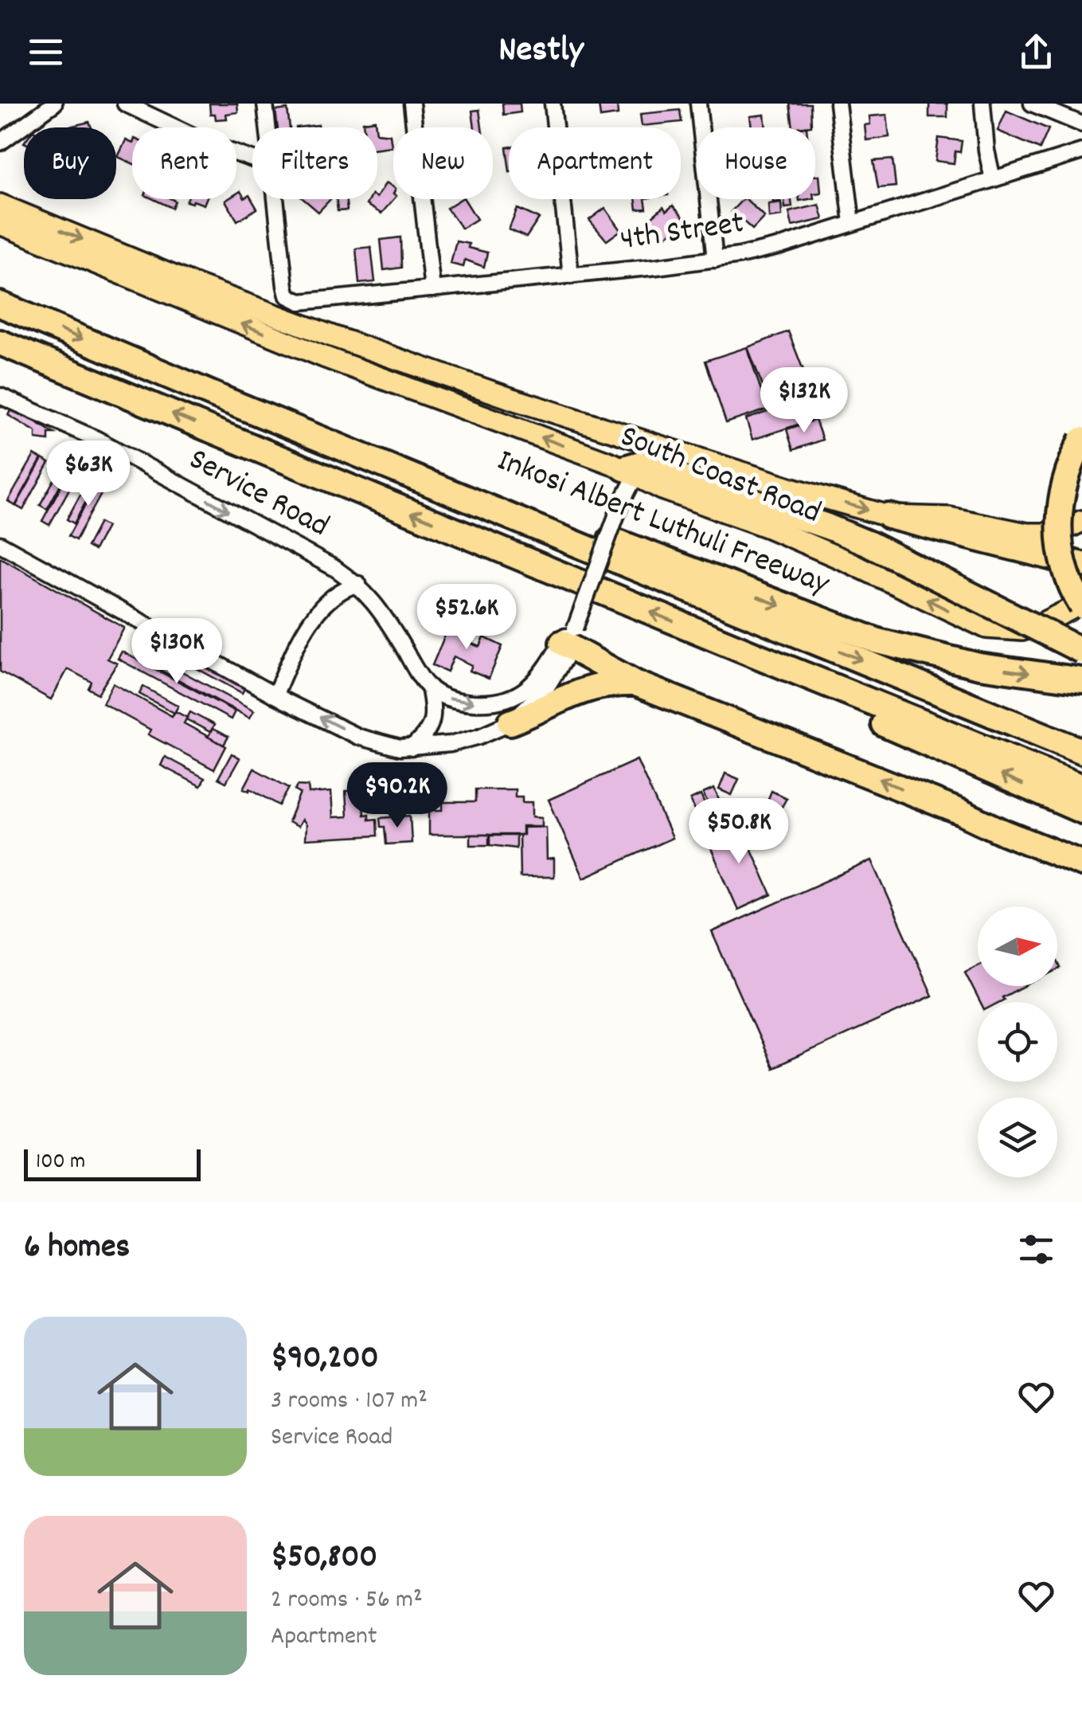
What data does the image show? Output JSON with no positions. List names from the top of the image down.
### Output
{
  "streets": {
    "highway": ["Inkosi Albert Luthuli Freeway"],
    "main road": ["South Coast Road"],
    "street": ["4th Street", "Service Road"]
  },
  "one_way": ["Service Road"],
  "scale_bar": "100 m",
  "north": "right",
  "page": {
    "header": "Nestly",
    "chip": [
      "Buy",
      "Rent",
      "Filters",
      "New",
      "Apartment",
      "House"
    ],
    "price": [
      "$132K",
      "$63K",
      "$52.6K",
      "$130K",
      "$90.2K",
      "$50.8K"
    ],
    "scale": "100 m",
    "heading": "6 homes",
    "list": [
      {
        "name": "$90,200",
        "note": "3 rooms · 107 m² · Service Road"
      },
      {
        "name": "$50,800",
        "note": "2 rooms · 56 m² · Apartment"
      }
    ]
  }
}
